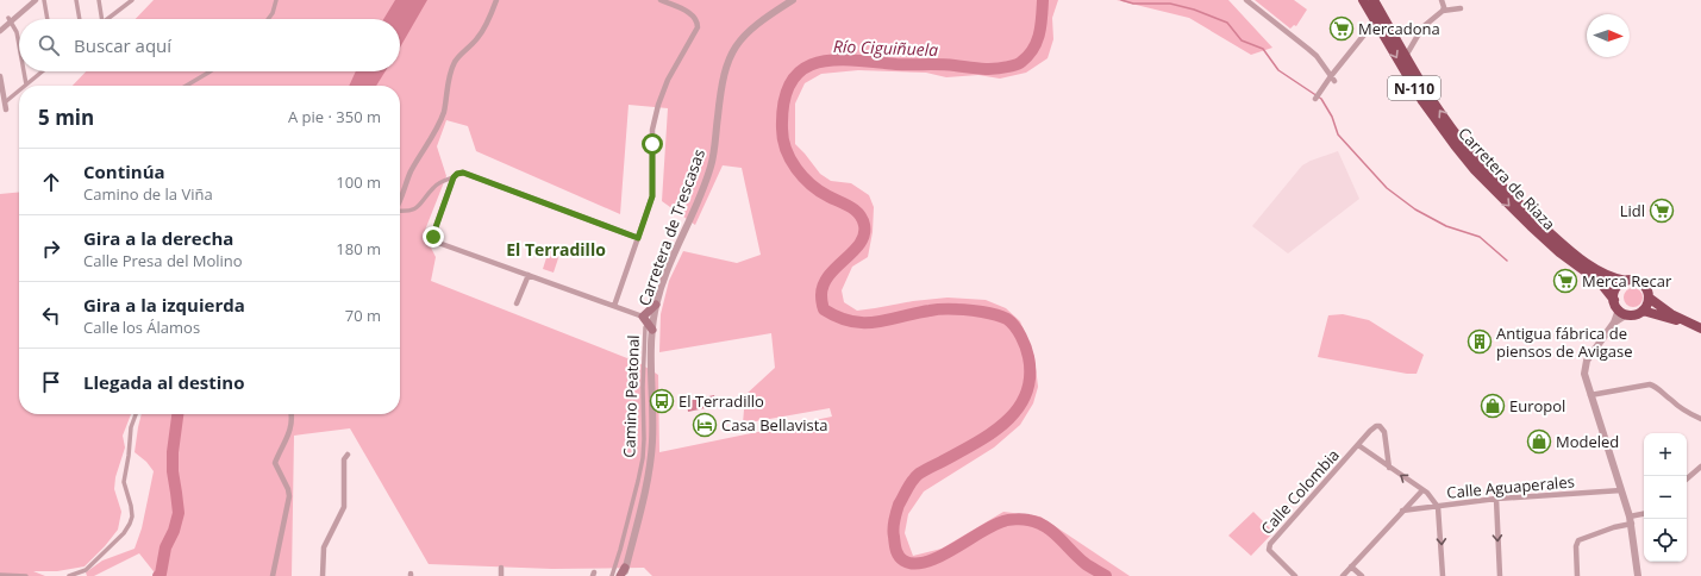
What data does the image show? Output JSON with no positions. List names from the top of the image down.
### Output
{
  "streets": {
    "highway": ["N-110", "Carretera de Riaza"],
    "street": [
      "Carretera de Trescasas",
      "Camino Peatonal",
      "Calle Aguaperales",
      "Calle Colombia"
    ]
  },
  "crossings": [
    ["N-110", "Carretera de Riaza"],
    ["Carretera de Trescasas", "Camino Peatonal"],
    ["Calle Aguaperales", "Calle Colombia"]
  ],
  "districts": ["El Terradillo"],
  "water": ["Río Ciguiñuela"],
  "places": {
    "supermarket": ["Mercadona", "Lidl", "Merca Recar"],
    "building": ["Antigua fábrica de piensos de Avigase"],
    "bus stop": ["El Terradillo"],
    "shop": ["Europol", "Modeled"],
    "hotel": ["Casa Bellavista"]
  },
  "north": "right",
  "page": {
    "search": "Buscar aquí",
    "heading": ["5 min", "A pie · 350 m"],
    "list": [
      ["Continúa", "Camino de la Viña", "100 m"],
      ["Gira a la derecha", "Calle Presa del Molino", "180 m"],
      ["Gira a la izquierda", "Calle los Álamos", "70 m"],
      "Llegada al destino"
    ],
    "map_buttons": ["+", "−"]
  }
}
